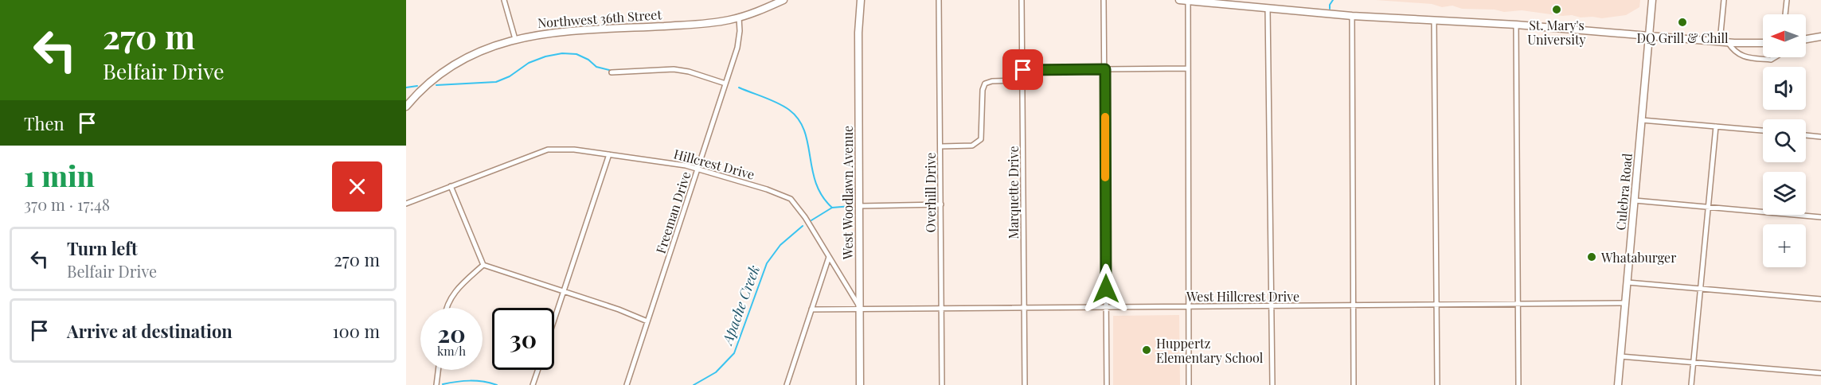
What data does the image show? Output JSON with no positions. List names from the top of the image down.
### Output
{
  "streets": {
    "main road": ["Northwest 36th Street", "Culebra Road", "West Woodlawn Avenue"],
    "street": [
      "Hillcrest Drive",
      "Overhill Drive",
      "Marquette Drive",
      "Freeman Drive",
      "West Hillcrest Drive"
    ]
  },
  "crossings": [
    ["Northwest 36th Street", "Freeman Drive"],
    ["Hillcrest Drive", "West Woodlawn Avenue"],
    ["Hillcrest Drive", "Freeman Drive"],
    ["Hillcrest Drive", "West Hillcrest Drive"],
    ["Culebra Road", "West Hillcrest Drive"],
    ["West Woodlawn Avenue", "West Hillcrest Drive"],
    ["Overhill Drive", "West Hillcrest Drive"],
    ["Marquette Drive", "West Hillcrest Drive"]
  ],
  "water": ["Apache Creek"],
  "places": [
    "St. Mary's University",
    "DQ Grill & Chill",
    "Whataburger",
    "Huppertz Elementary School"
  ],
  "north": "left",
  "page": {
    "turn": ["270 m", "Belfair Drive"],
    "map_buttons": "+",
    "then": "Then",
    "heading": ["1 min", "370 m · 17:48"],
    "list": [
      {
        "name": "Turn left",
        "note": "Belfair Drive",
        "value": "270 m"
      },
      {
        "name": "Arrive at destination",
        "value": "100 m"
      }
    ],
    "speed": "20 km/h",
    "limit": "30"
  }
}
